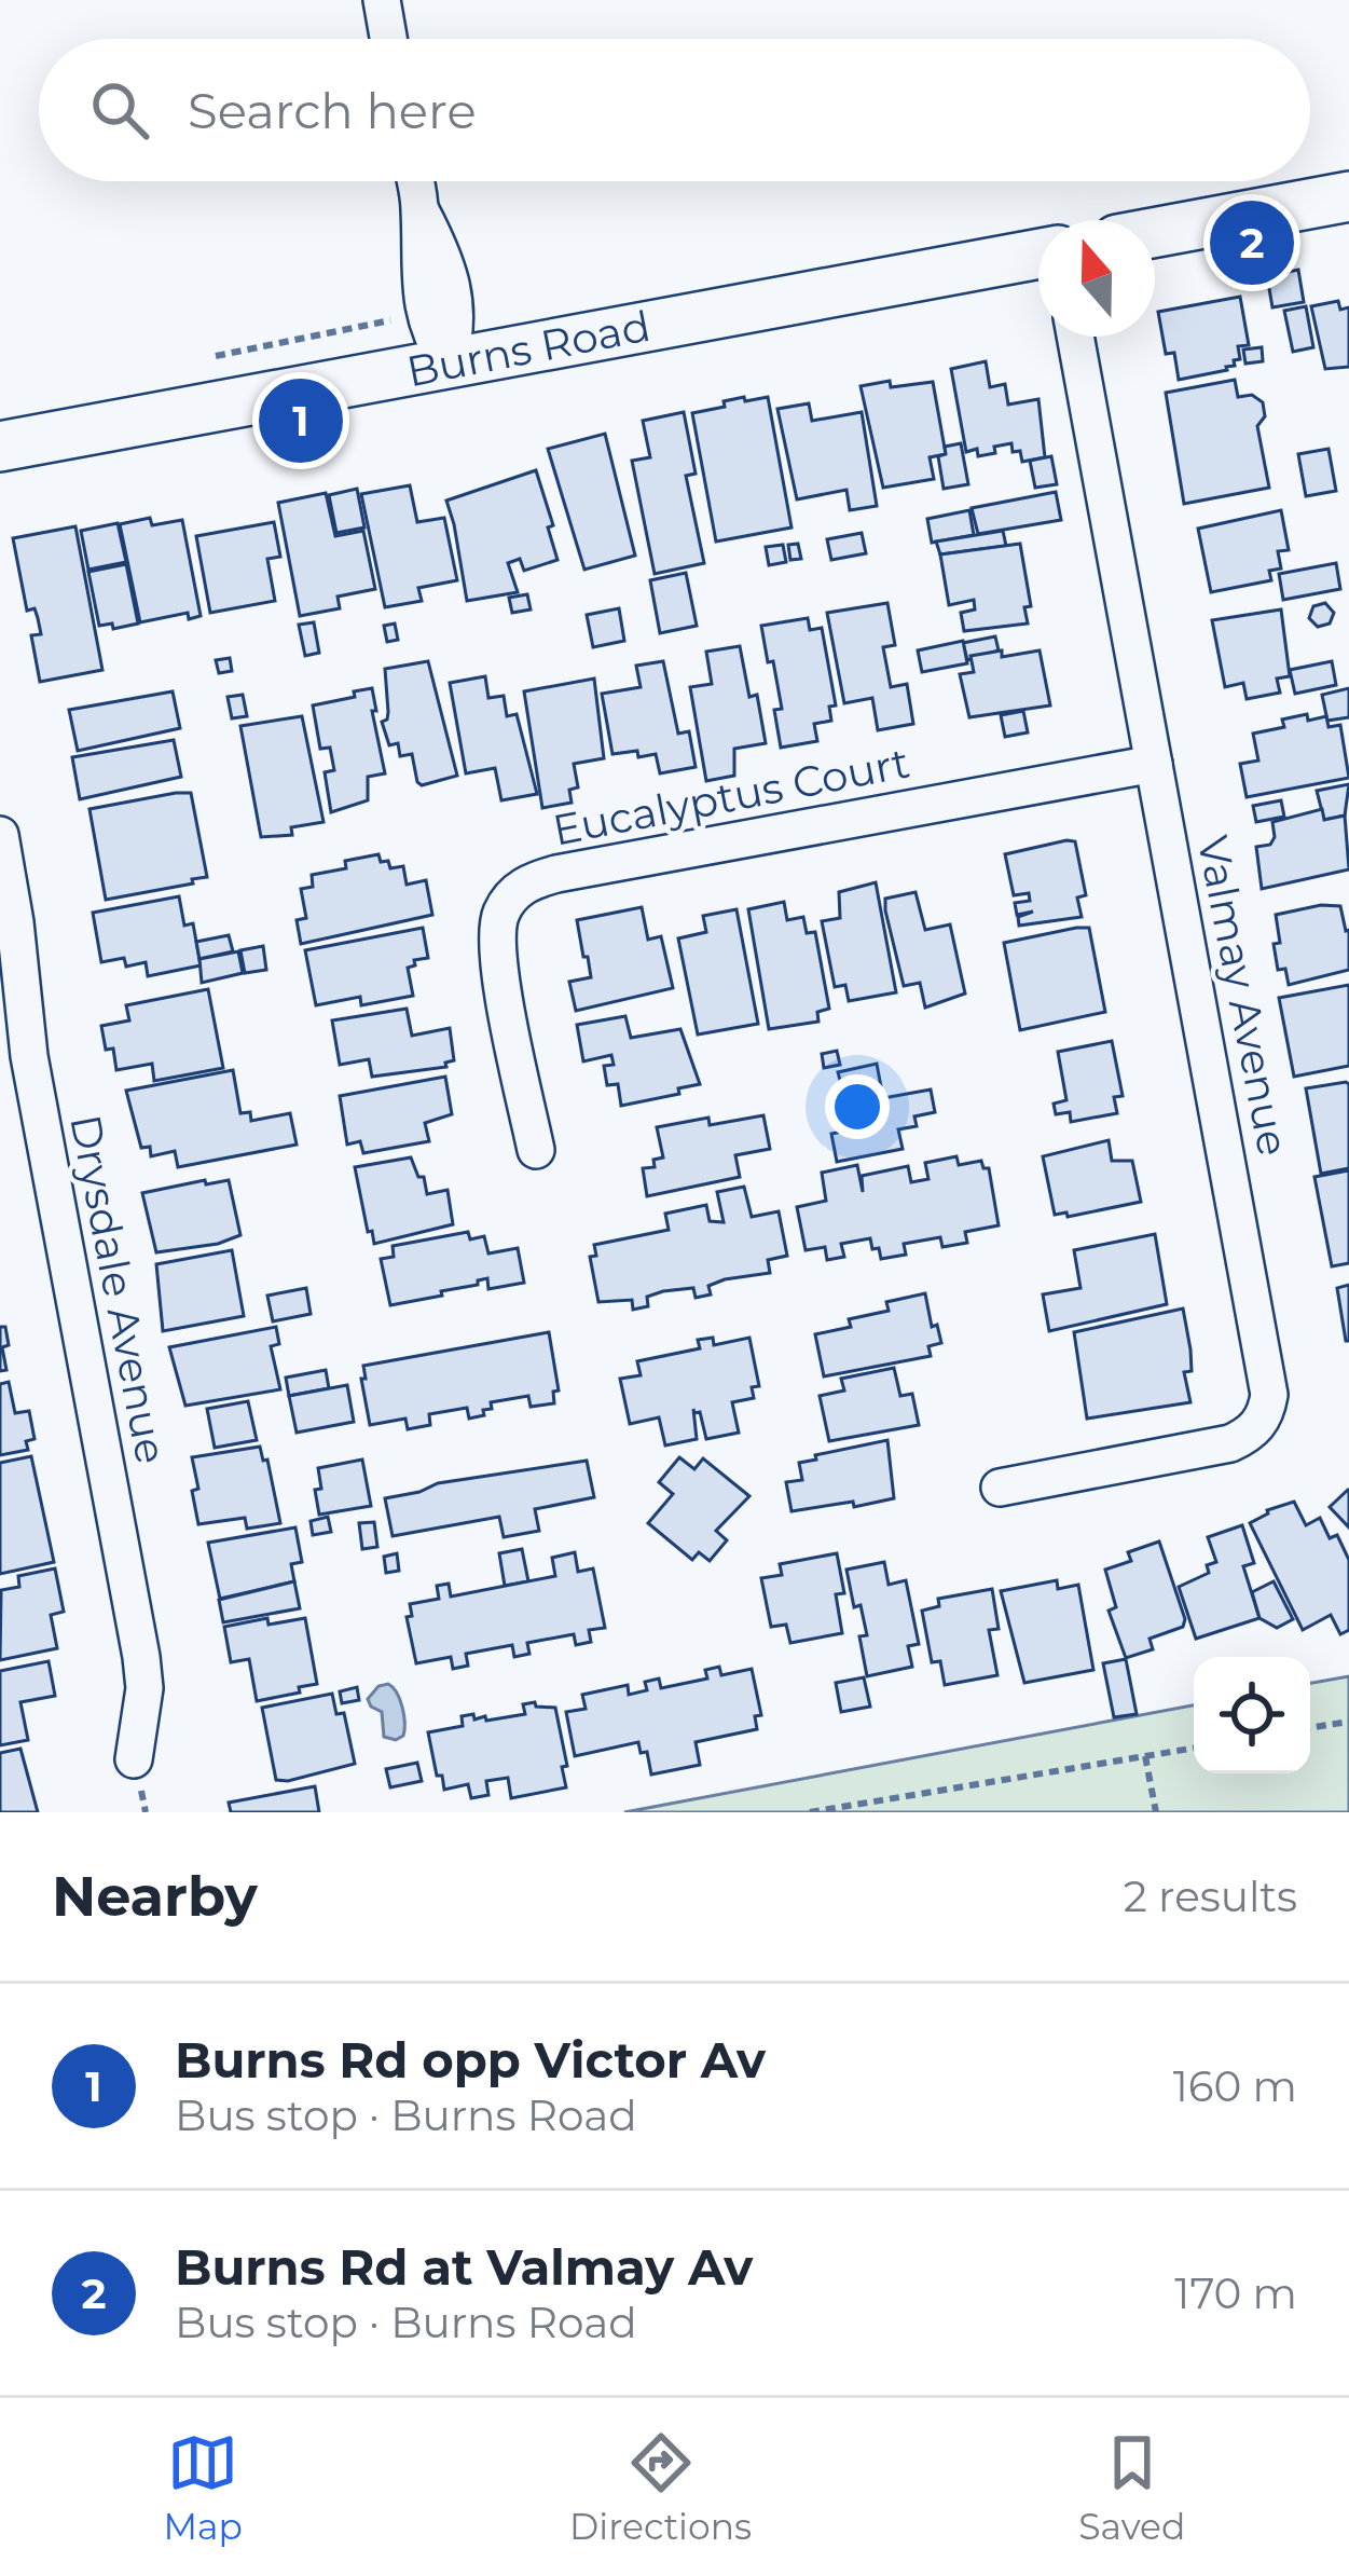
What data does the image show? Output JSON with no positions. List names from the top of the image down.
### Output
{
  "streets": {
    "street": [
      "Burns Road",
      "Eucalyptus Court",
      "Valmay Avenue",
      "Drysdale Avenue"
    ]
  },
  "crossings": [
    ["Eucalyptus Court", "Valmay Avenue"]
  ],
  "north": "top",
  "page": {
    "search": "Search here",
    "pins": ["2", "1"],
    "heading": ["Nearby", "2 results"],
    "list": [
      {
        "mark": "1",
        "name": "Burns Rd opp Victor Av",
        "note": "Bus stop · Burns Road",
        "value": "160 m"
      },
      {
        "mark": "2",
        "name": "Burns Rd at Valmay Av",
        "note": "Bus stop · Burns Road",
        "value": "170 m"
      }
    ],
    "nav": ["Map", "Directions", "Saved"]
  }
}
